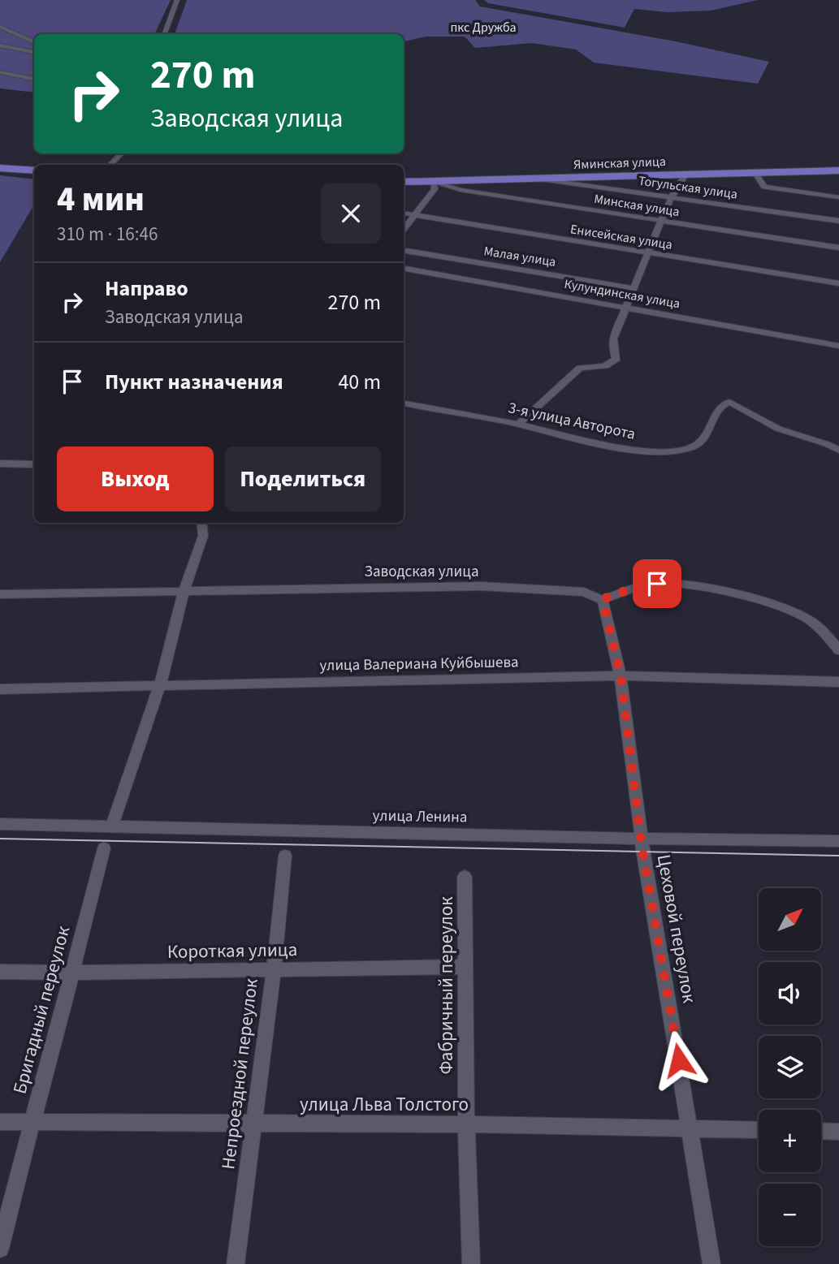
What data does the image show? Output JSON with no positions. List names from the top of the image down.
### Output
{
  "streets": {
    "main road": ["Яминская улица"],
    "street": [
      "Тогульская улица",
      "Минская улица",
      "Енисейская улица",
      "Малая улица",
      "Кулундинская улица",
      "3-я улица Авторота",
      "Заводская улица",
      "улица Валериана Куйбышева",
      "улица Ленина",
      "Цеховой переулок",
      "Короткая улица",
      "Фабричный переулок",
      "Бригадный переулок",
      "Непроездной переулок",
      "улица Льва Толстого"
    ]
  },
  "crossings": [
    ["Яминская улица", "Тогульская улица"],
    ["Яминская улица", "Минская улица"],
    ["Заводская улица", "Цеховой переулок"],
    ["улица Валериана Куйбышева", "Цеховой переулок"],
    ["улица Ленина", "Цеховой переулок"],
    ["Цеховой переулок", "улица Льва Толстого"],
    ["Короткая улица", "Фабричный переулок"],
    ["Короткая улица", "Бригадный переулок"],
    ["Короткая улица", "Непроездной переулок"],
    ["Фабричный переулок", "улица Льва Толстого"],
    ["Бригадный переулок", "улица Льва Толстого"],
    ["Непроездной переулок", "улица Льва Толстого"]
  ],
  "parks": ["пкс Дружба"],
  "north": "top right",
  "page": {
    "turn": ["270 m", "Заводская улица"],
    "heading": ["4 мин", "310 m · 16:46"],
    "list": [
      {
        "name": "Направо",
        "note": "Заводская улица",
        "value": "270 m"
      },
      {
        "name": "Пункт назначения",
        "value": "40 m"
      }
    ],
    "buttons": ["Выход", "Поделиться"],
    "map_buttons": ["+", "−"]
  }
}
